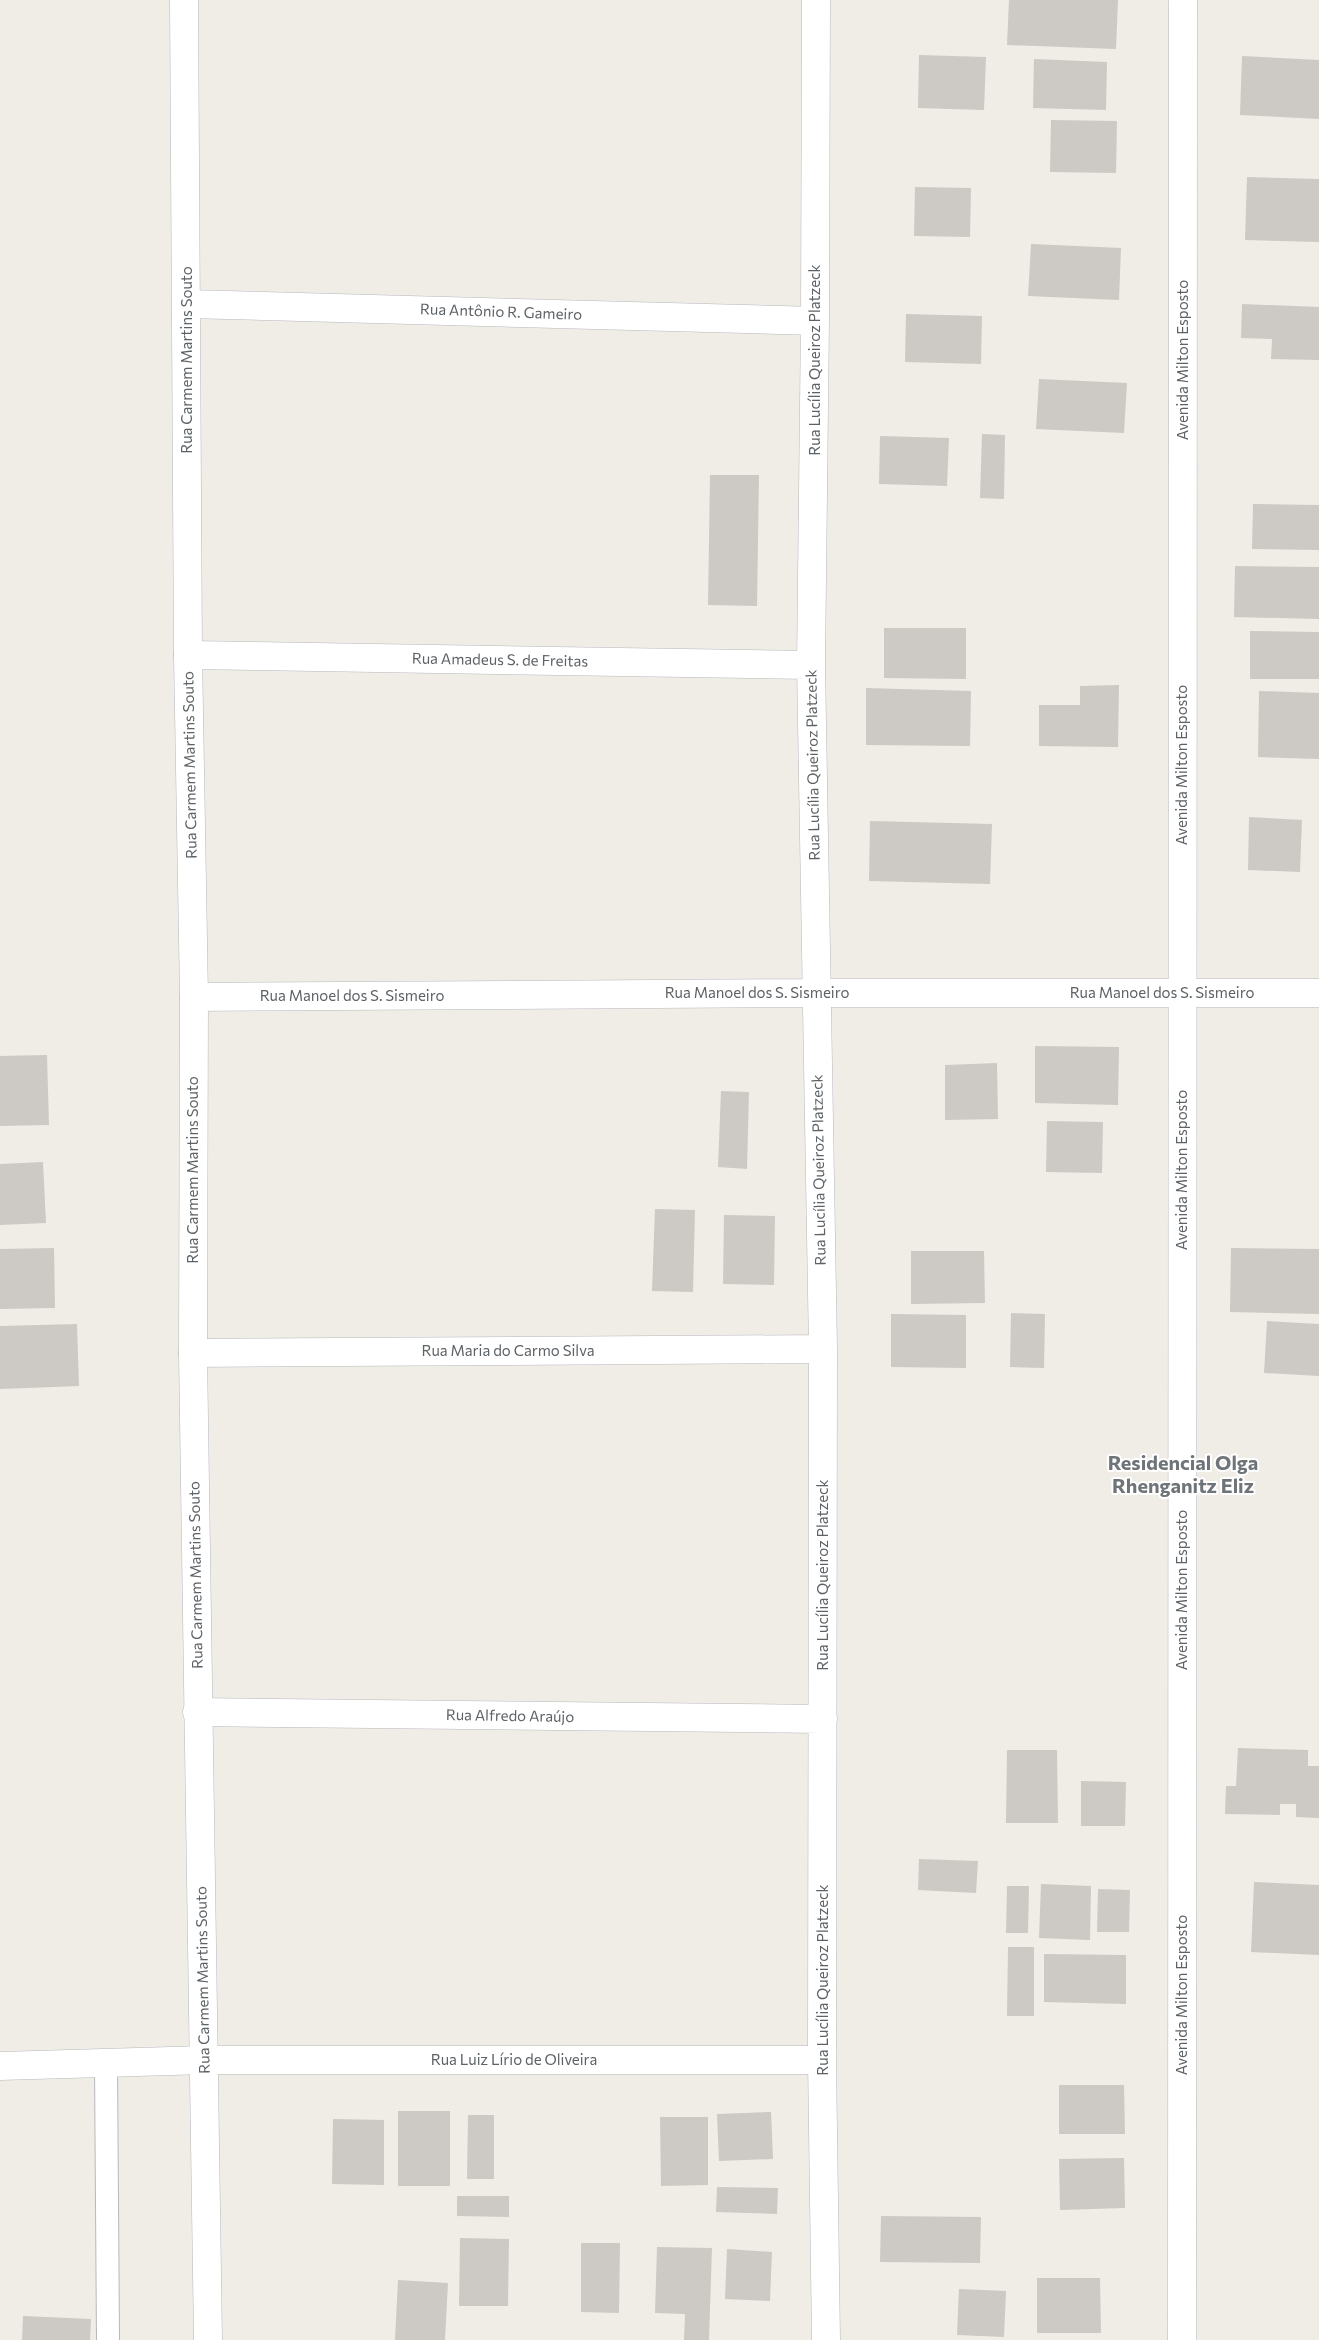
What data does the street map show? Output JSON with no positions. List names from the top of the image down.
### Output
{
  "streets": {
    "street": [
      "Rua Antônio R. Gameiro",
      "Rua Carmem Martins Souto",
      "Rua Lucília Queiroz Platzeck",
      "Avenida Milton Esposto",
      "Rua Amadeus S. de Freitas",
      "Rua Manoel dos S. Sismeiro",
      "Rua Maria do Carmo Silva",
      "Rua Alfredo Araújo",
      "Rua Luiz Lírio de Oliveira"
    ]
  },
  "crossings": [
    ["Rua Antônio R. Gameiro", "Rua Carmem Martins Souto"],
    ["Rua Antônio R. Gameiro", "Rua Lucília Queiroz Platzeck"],
    ["Rua Carmem Martins Souto", "Rua Amadeus S. de Freitas"],
    ["Rua Carmem Martins Souto", "Rua Manoel dos S. Sismeiro"],
    ["Rua Carmem Martins Souto", "Rua Maria do Carmo Silva"],
    ["Rua Carmem Martins Souto", "Rua Alfredo Araújo"],
    ["Rua Carmem Martins Souto", "Rua Luiz Lírio de Oliveira"],
    ["Rua Lucília Queiroz Platzeck", "Rua Amadeus S. de Freitas"],
    ["Rua Lucília Queiroz Platzeck", "Rua Manoel dos S. Sismeiro"],
    ["Rua Lucília Queiroz Platzeck", "Rua Maria do Carmo Silva"],
    ["Rua Lucília Queiroz Platzeck", "Rua Alfredo Araújo"],
    ["Rua Lucília Queiroz Platzeck", "Rua Luiz Lírio de Oliveira"],
    ["Avenida Milton Esposto", "Rua Manoel dos S. Sismeiro"]
  ],
  "districts": ["Residencial Olga Rhenganitz Eliz"]
}
